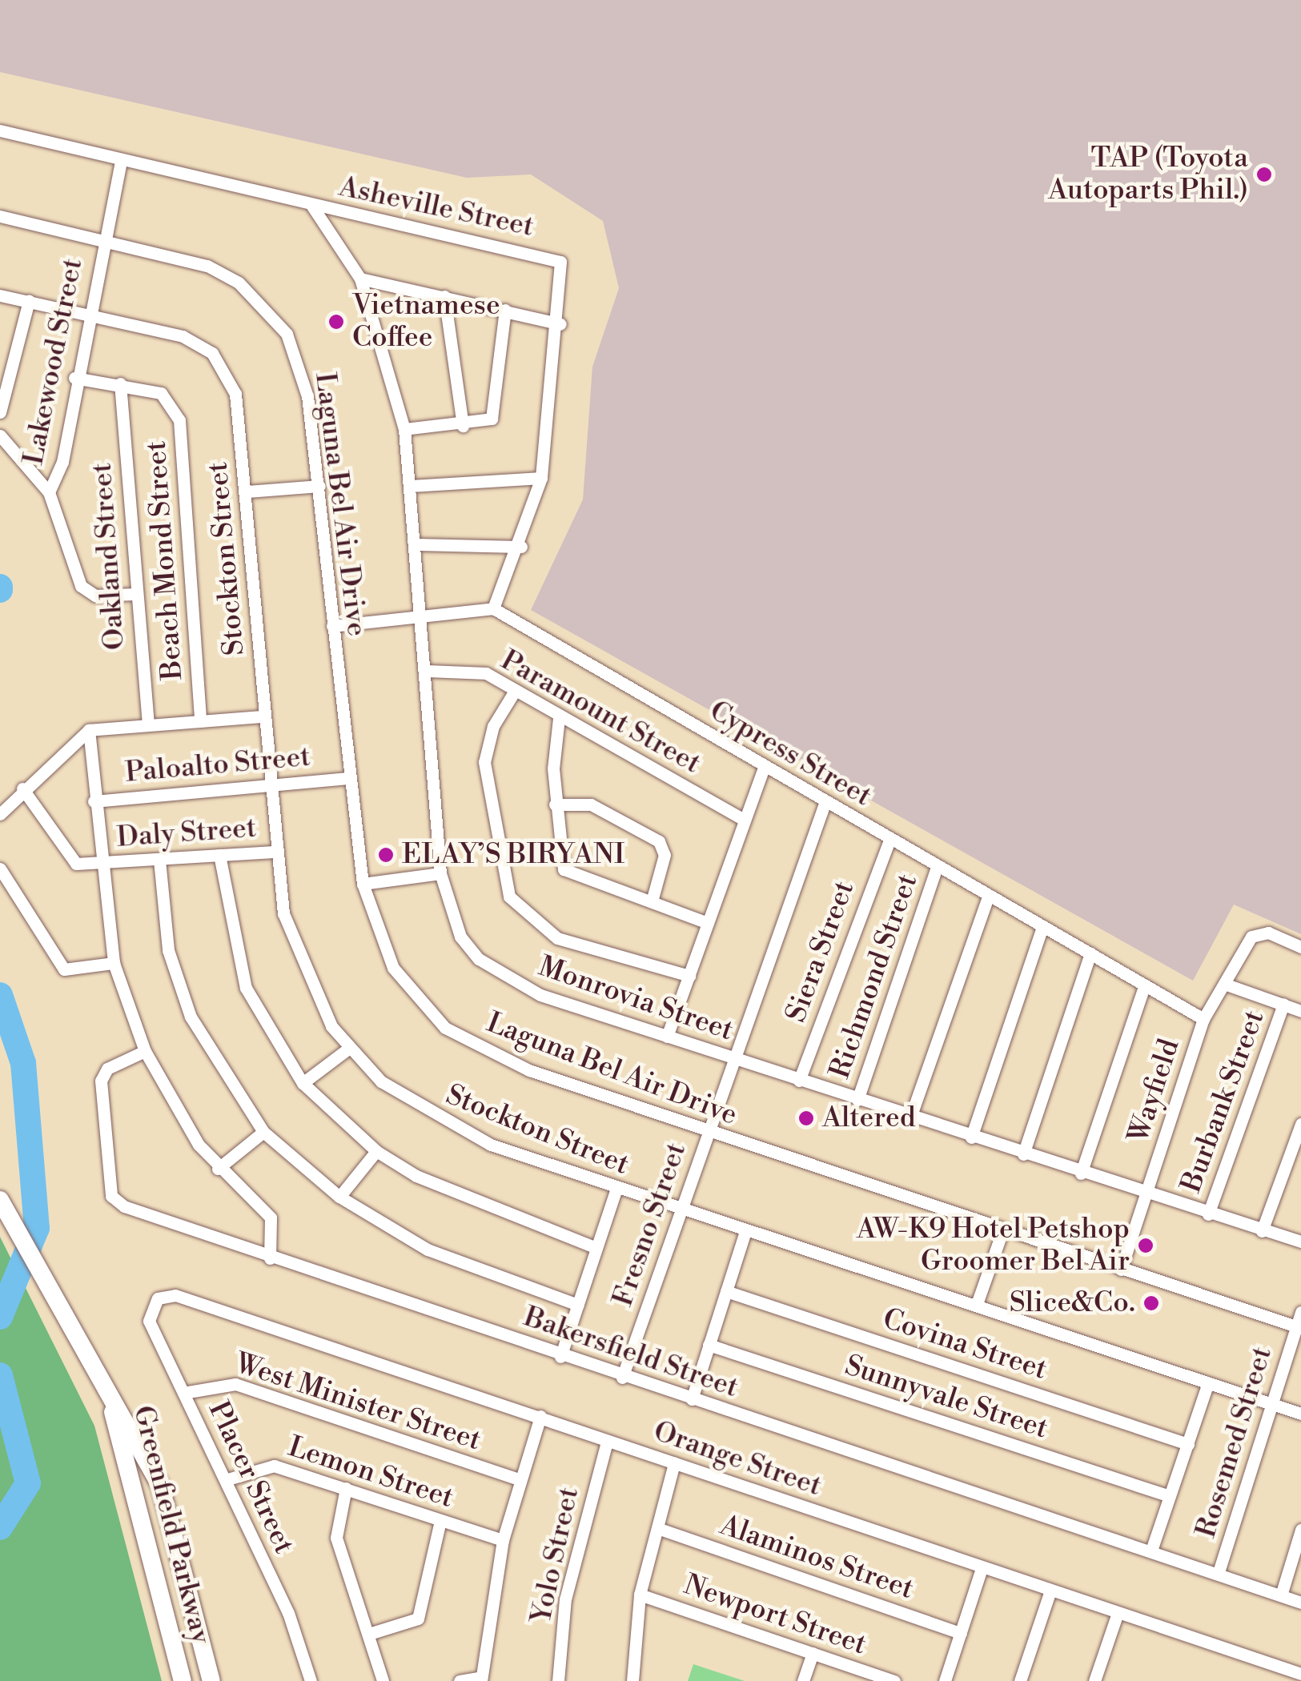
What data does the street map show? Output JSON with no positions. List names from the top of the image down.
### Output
{
  "streets": {
    "main road": ["Greenfield Parkway"],
    "street": [
      "Asheville Street",
      "Lakewood Street",
      "Laguna Bel Air Drive",
      "Oakland Street",
      "Stockton Street",
      "Beach Mond Street",
      "Paramount Street",
      "Cypress Street",
      "Paloalto Street",
      "Daly Street",
      "Siera Street",
      "Richmond Street",
      "Monrovia Street",
      "Wayfield",
      "Burbank Street",
      "Fresno Street",
      "Covina Street",
      "Bakersfield Street",
      "Sunnyvale Street",
      "West Minister Street",
      "Rosemed Street",
      "Orange Street",
      "Lemon Street",
      "Placer Street",
      "Yolo Street",
      "Alaminos Street",
      "Newport Street"
    ]
  },
  "crossings": [
    ["Asheville Street", "Lakewood Street"],
    ["Asheville Street", "Cypress Street"],
    ["Asheville Street", "Monrovia Street"],
    ["Lakewood Street", "Laguna Bel Air Drive"],
    ["Lakewood Street", "Stockton Street"],
    ["Lakewood Street", "Beach Mond Street"],
    ["Laguna Bel Air Drive", "Paloalto Street"],
    ["Laguna Bel Air Drive", "Wayfield"],
    ["Laguna Bel Air Drive", "Fresno Street"],
    ["Laguna Bel Air Drive", "Rosemed Street"],
    ["Oakland Street", "Beach Mond Street"],
    ["Stockton Street", "Paloalto Street"],
    ["Stockton Street", "Daly Street"],
    ["Stockton Street", "Fresno Street"],
    ["Stockton Street", "Rosemed Street"],
    ["Paramount Street", "Monrovia Street"],
    ["Cypress Street", "Siera Street"],
    ["Cypress Street", "Richmond Street"],
    ["Cypress Street", "Wayfield"],
    ["Cypress Street", "Fresno Street"],
    ["Siera Street", "Monrovia Street"],
    ["Richmond Street", "Monrovia Street"],
    ["Monrovia Street", "Wayfield"],
    ["Monrovia Street", "Burbank Street"],
    ["Monrovia Street", "Fresno Street"],
    ["Fresno Street", "Bakersfield Street"],
    ["Bakersfield Street", "Rosemed Street"],
    ["West Minister Street", "Placer Street"],
    ["Orange Street", "Placer Street"],
    ["Orange Street", "Yolo Street"],
    ["Lemon Street", "Placer Street"]
  ],
  "places": [
    "TAP (Toyota Autoparts Phil.)",
    "Vietnamese Coffee",
    "ELAY’S BIRYANI",
    "Altered",
    "AW-K9 Hotel Petshop Groomer Bel Air",
    "Slice&Co."
  ]
}
